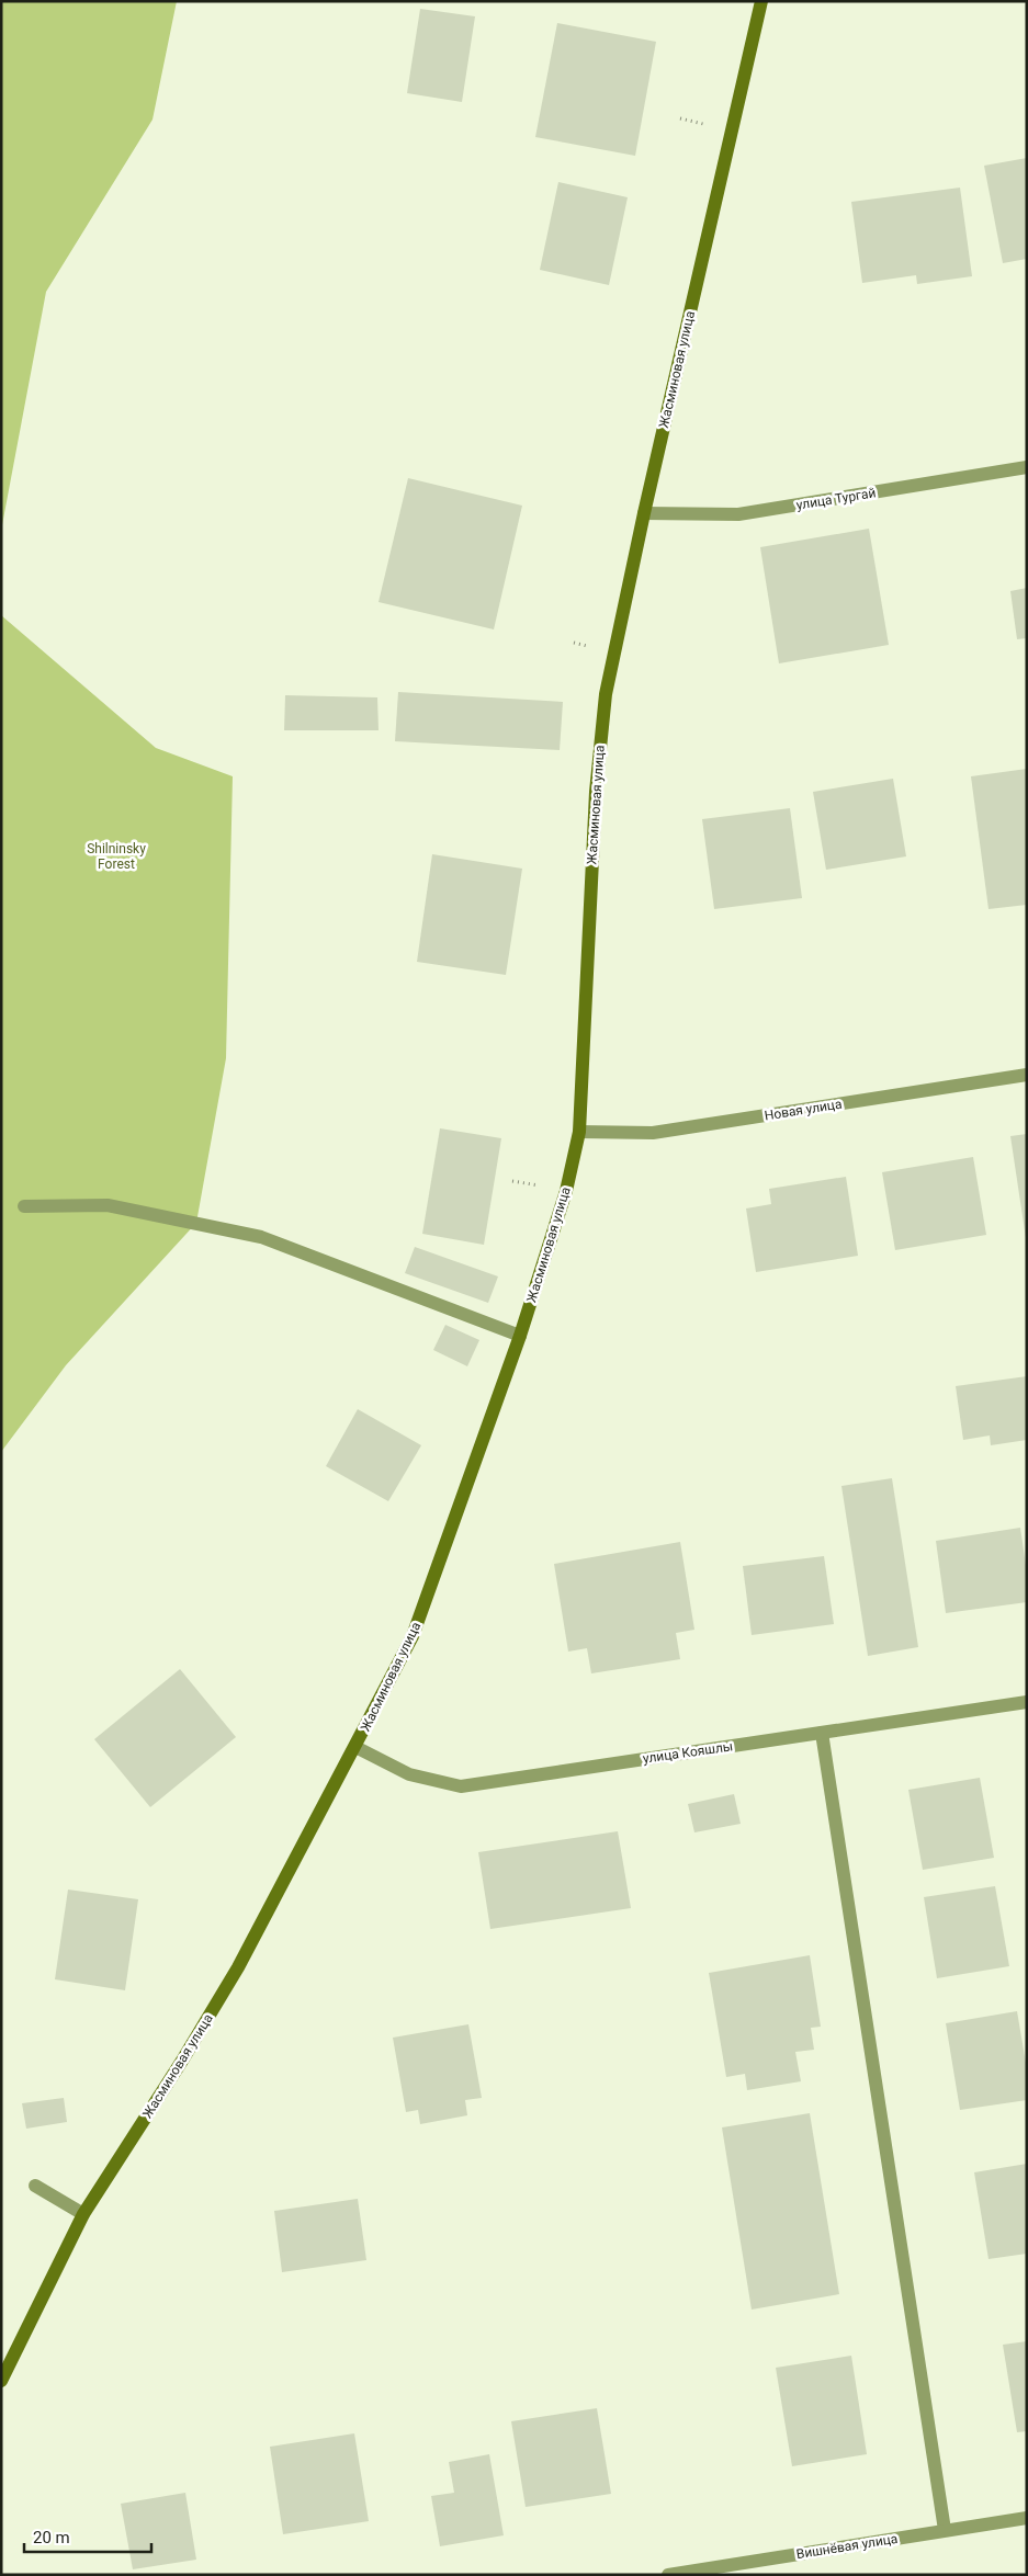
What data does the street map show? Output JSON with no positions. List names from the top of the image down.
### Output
{
  "streets": {
    "street": [
      "Жасминовая улица",
      "улица Тургай",
      "Новая улица",
      "улица Кояшлы",
      "Вишнёвая улица"
    ]
  },
  "crossings": [
    ["Жасминовая улица", "улица Тургай"],
    ["Жасминовая улица", "Новая улица"],
    ["Жасминовая улица", "улица Кояшлы"]
  ],
  "parks": ["Shilninsky Forest"],
  "scale_bar": "20 m"
}
